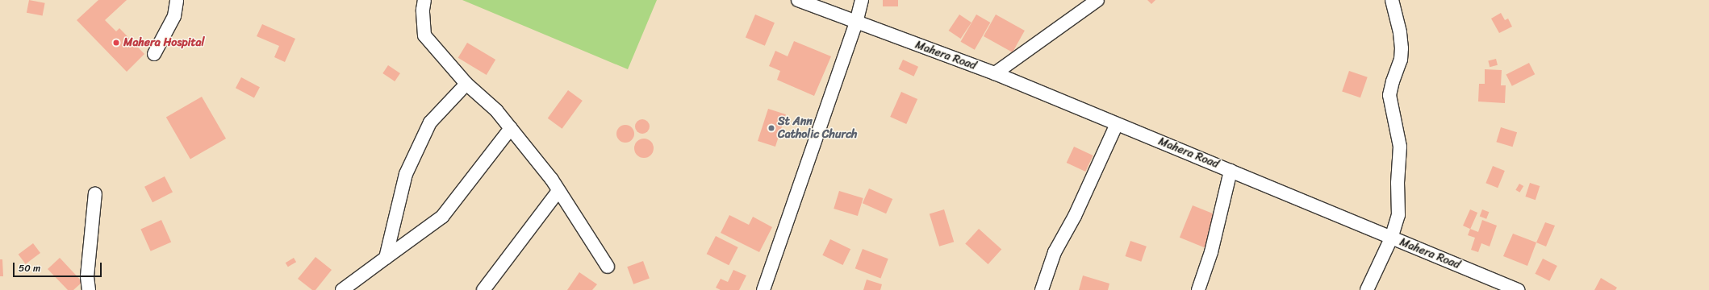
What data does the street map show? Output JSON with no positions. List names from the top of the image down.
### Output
{
  "streets": {
    "street": ["Mahera Road"]
  },
  "places": ["Mahera Hospital", "St Ann Catholic Church"],
  "scale_bar": "50 m"
}
